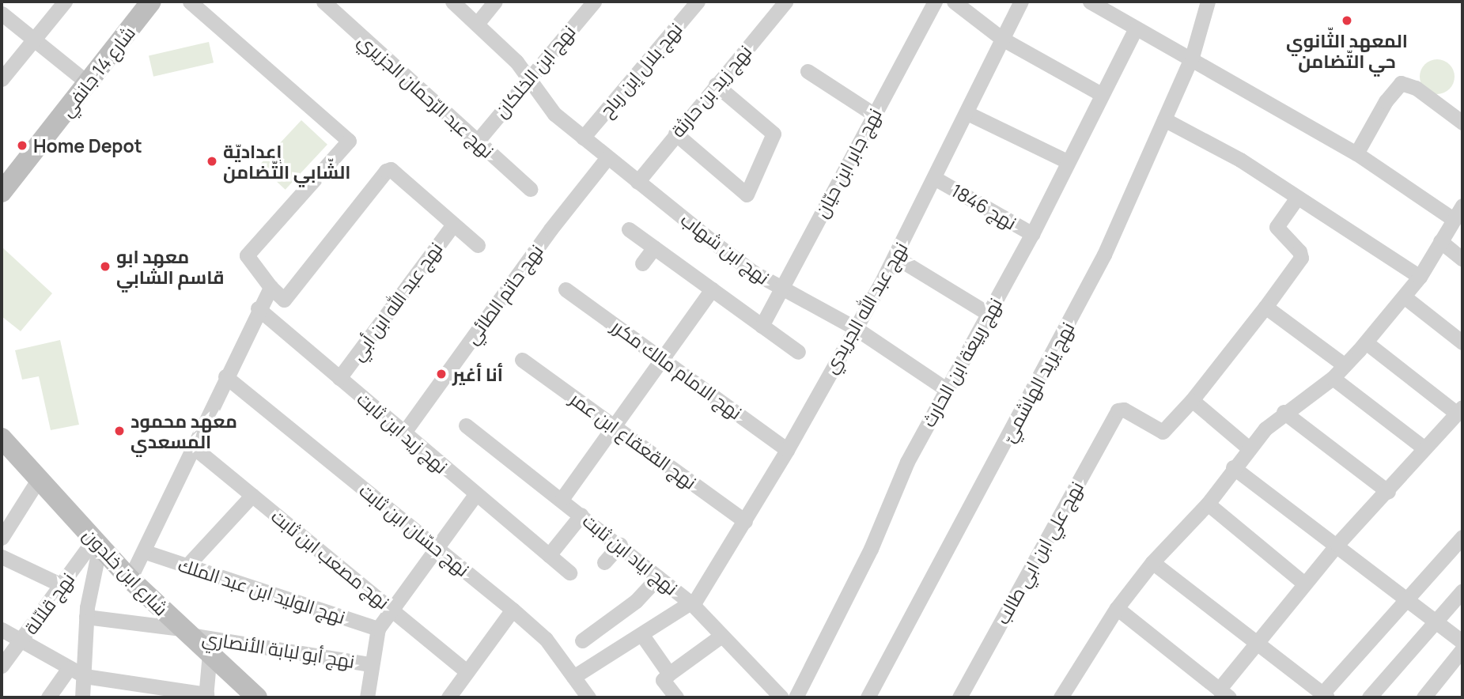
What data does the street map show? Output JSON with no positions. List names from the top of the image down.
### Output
{
  "streets": {
    "street": [
      "نهج بلال إبن رباح",
      "شارع 14 جانفي",
      "نهج ابن الخلكان",
      "نهج زيد بن حارثة",
      "نهج عبد الرّحمان الجزيري",
      "نهج جابر ابن حيّان",
      "نهج 1846",
      "نهج ابن شهاب",
      "نهج حاتم الطائي",
      "نهج عبد الله ابن أبي",
      "نهج عبد الله الجريدي",
      "نهج ربيعة ابن الحارث",
      "نهج الامام مالك مكرر",
      "نهج يزيد الهاشميّ",
      "نهج زيد ابن ثابت",
      "نهج القعقاع ابن عمر",
      "نهج حسّان ابن ثابت",
      "نهج علي ابن ابي طالب",
      "نهج اياد ابن ثابت",
      "نهج مصعب ابن ثابت",
      "شارع ابن خلدون",
      "نهج الوليد ابن عبد الملك",
      "نهج قلاّلة",
      "نهج أبو لبابة الأنصاري"
    ]
  },
  "crossings": [
    ["نهج بلال إبن رباح", "نهج ابن شهاب"],
    ["نهج ابن الخلكان", "نهج عبد الرّحمان الجزيري"],
    ["نهج ابن الخلكان", "نهج ابن شهاب"],
    ["نهج زيد بن حارثة", "نهج ابن شهاب"],
    ["نهج جابر ابن حيّان", "نهج ابن شهاب"],
    ["نهج 1846", "نهج عبد الله الجريدي"],
    ["نهج 1846", "نهج ربيعة ابن الحارث"],
    ["نهج ابن شهاب", "نهج حاتم الطائي"],
    ["نهج ابن شهاب", "نهج عبد الله الجريدي"],
    ["نهج ابن شهاب", "نهج ربيعة ابن الحارث"],
    ["نهج حاتم الطائي", "نهج زيد ابن ثابت"],
    ["نهج عبد الله ابن أبي", "نهج زيد ابن ثابت"],
    ["نهج عبد الله الجريدي", "نهج الامام مالك مكرر"],
    ["نهج عبد الله الجريدي", "نهج القعقاع ابن عمر"],
    ["نهج عبد الله الجريدي", "نهج اياد ابن ثابت"],
    ["شارع ابن خلدون", "نهج قلاّلة"],
    ["شارع ابن خلدون", "نهج أبو لبابة الأنصاري"]
  ],
  "places": [
    "المعهد الثّانوي حي التّضامن",
    "Home Depot",
    "إعداديّة الشّابي التّضامن",
    "معهد ابو قاسم الشابي",
    "أنا أغير",
    "معهد محمود المسعدي"
  ]
}
